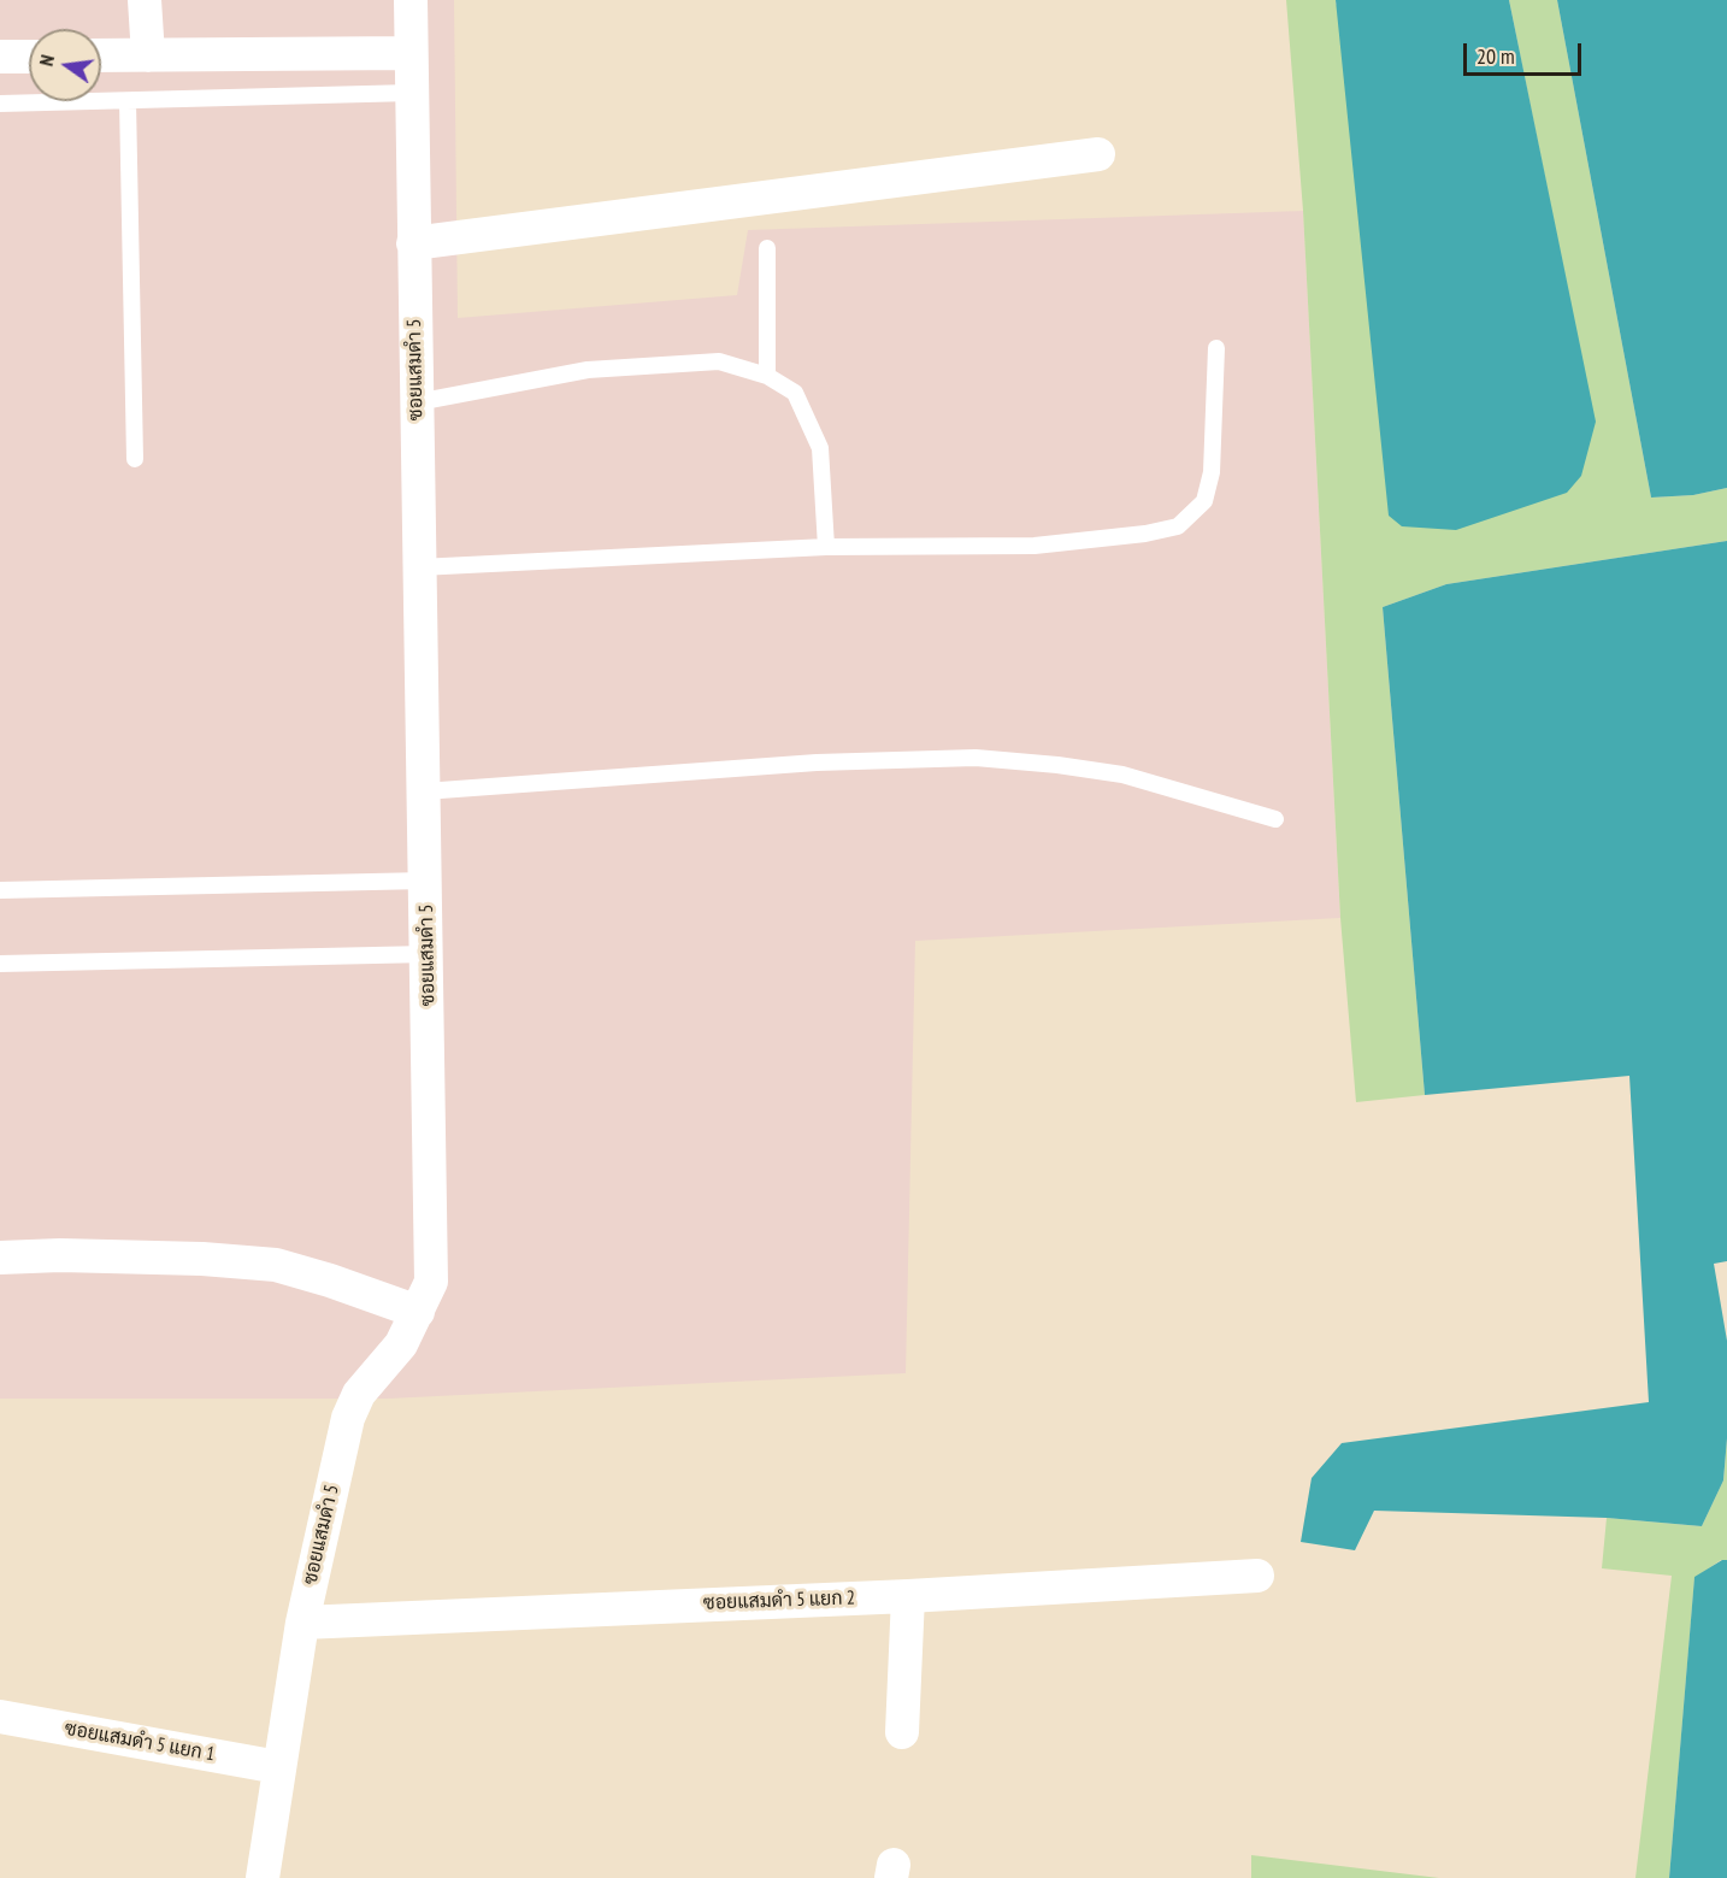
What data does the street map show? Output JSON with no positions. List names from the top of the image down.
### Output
{
  "streets": {
    "street": ["ซอยแสมดำ 5", "ซอยแสมดำ 5 แยก 2", "ซอยแสมดำ 5 แยก 1"]
  },
  "crossings": [
    ["ซอยแสมดำ 5", "ซอยแสมดำ 5 แยก 2"],
    ["ซอยแสมดำ 5", "ซอยแสมดำ 5 แยก 1"]
  ],
  "scale_bar": "20 m",
  "north": "left"
}
